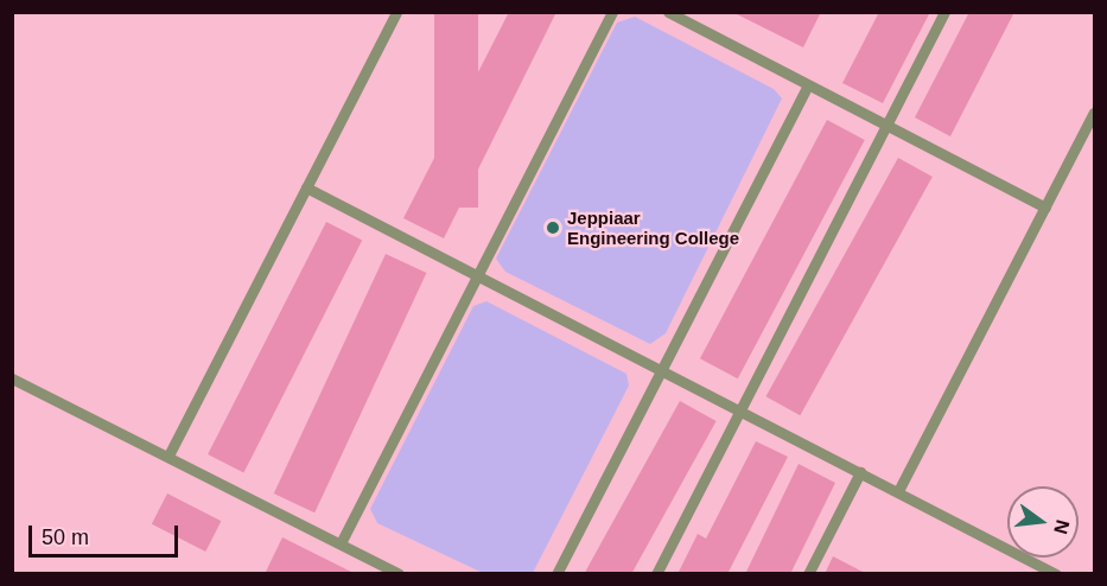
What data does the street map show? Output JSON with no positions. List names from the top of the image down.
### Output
{
  "places": ["Jeppiaar Engineering College"],
  "scale_bar": "50 m",
  "north": "right"
}
